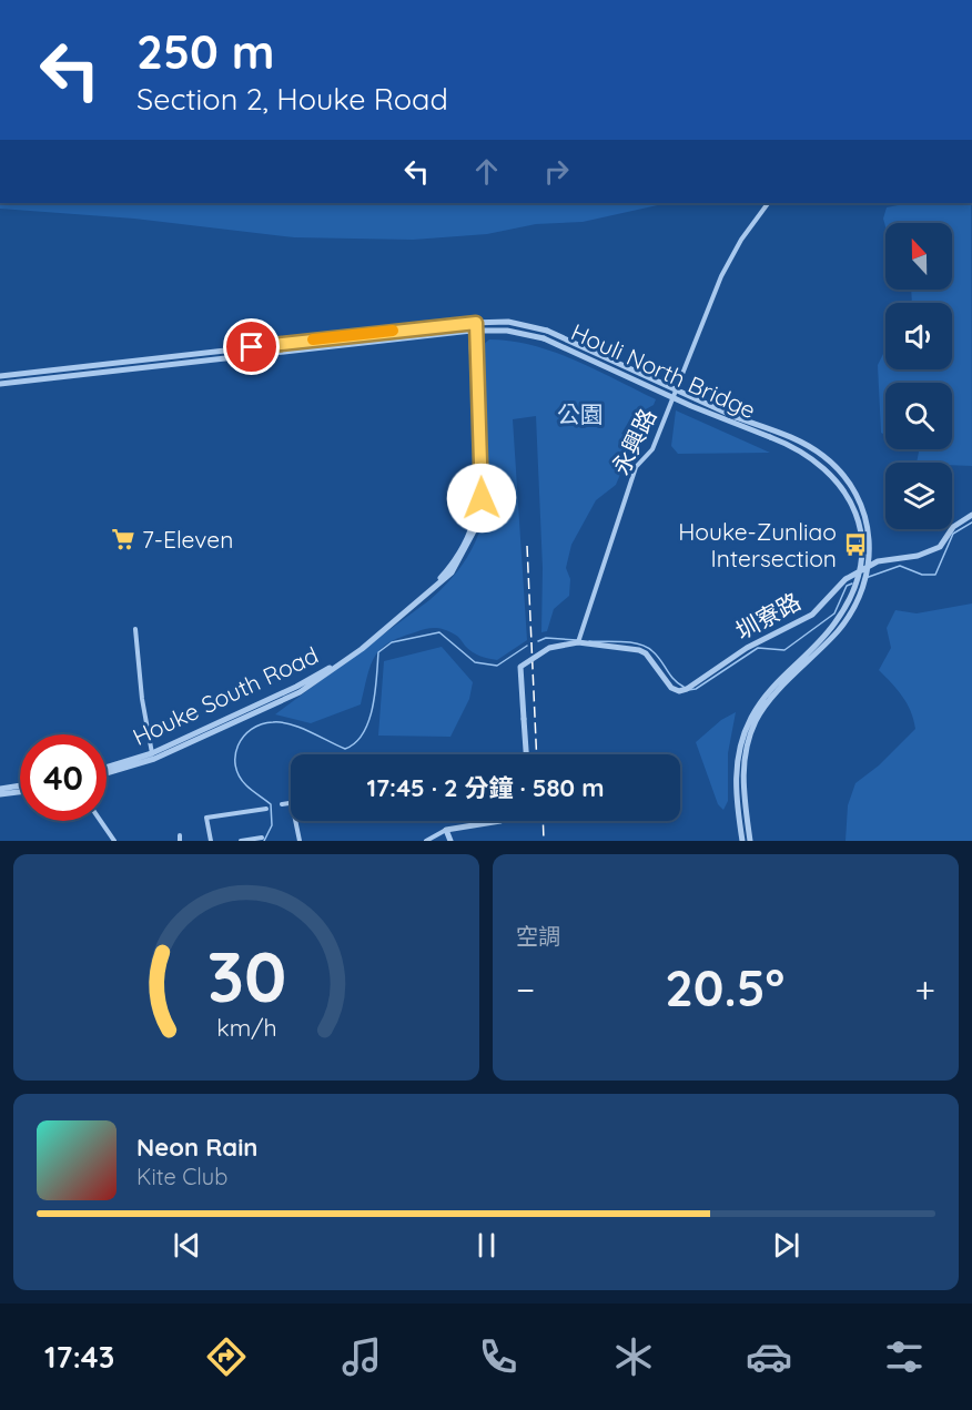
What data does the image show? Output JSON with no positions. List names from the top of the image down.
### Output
{
  "streets": {
    "street": [
      "Houli North Bridge",
      "永興路",
      "圳寮路",
      "Houke South Road"
    ]
  },
  "crossings": [
    ["Houli North Bridge", "圳寮路"],
    ["Houli North Bridge", "Houke South Road"],
    ["永興路", "圳寮路"]
  ],
  "parks": ["公園"],
  "places": {
    "supermarket": ["7-Eleven"],
    "bus stop": ["Houke-Zunliao Intersection"]
  },
  "north": "top",
  "page": {
    "turn": ["250 m", "Section 2, Houke Road"],
    "limit": "40",
    "trip": "17:45 · 2 分鐘 · 580 m",
    "tile": "空調",
    "heat": ["−", "20.5°", "+"],
    "song": ["Neon Rain", "Kite Club"],
    "tabs": "17:43",
    "gauge": ["30", "km/h"]
  }
}
